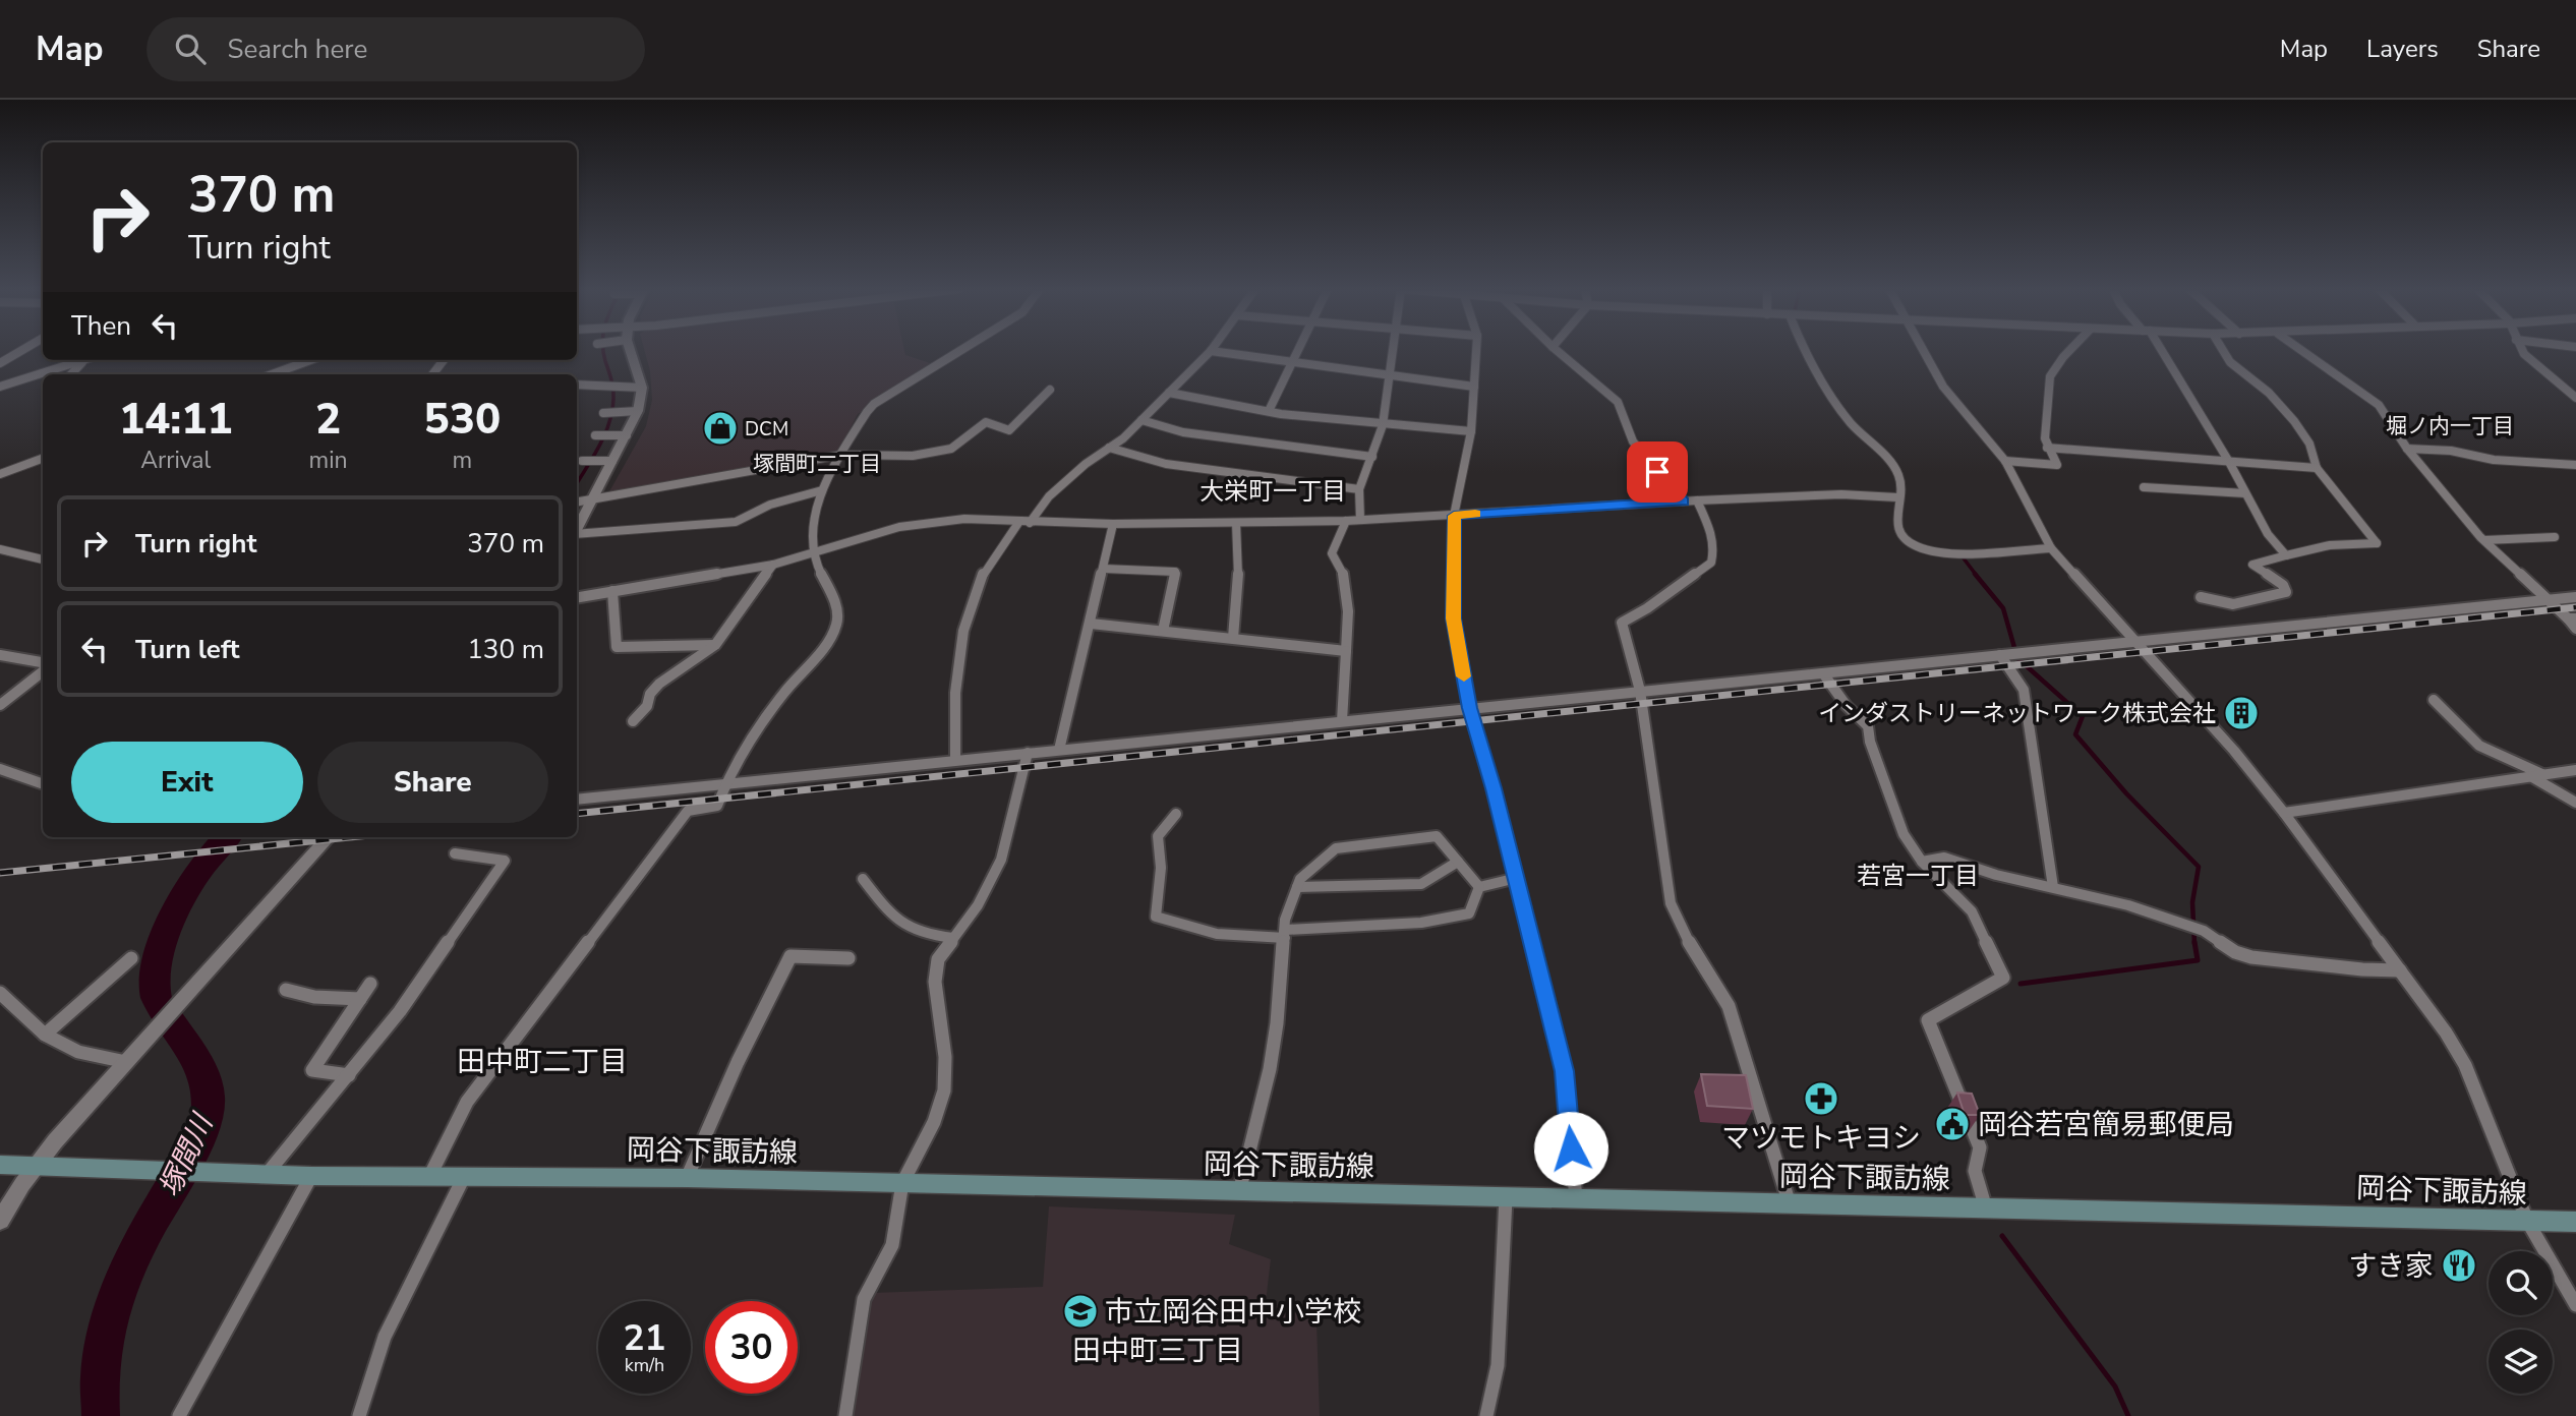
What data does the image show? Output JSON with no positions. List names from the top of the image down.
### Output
{
  "streets": {
    "main road": ["岡谷下諏訪線"]
  },
  "districts": [
    "堀ノ内一丁目",
    "塚間町二丁目",
    "大栄町一丁目",
    "若宮一丁目",
    "田中町二丁目",
    "田中町三丁目"
  ],
  "water": ["塚間川"],
  "places": {
    "shop": ["DCM"],
    "building": ["インダストリーネットワーク株式会社"],
    "pharmacy": ["マツモトキヨシ"],
    "public building": ["岡谷若宮簡易郵便局"],
    "restaurant": ["すき家"],
    "school or university": ["市立岡谷田中小学校"]
  },
  "page": {
    "header": "Map",
    "search": "Search here",
    "nav": ["Map", "Layers", "Share"],
    "turn": ["370 m", "Turn right"],
    "then": "Then",
    "eta": [
      "14:11",
      "Arrival",
      "2",
      "min",
      "530",
      "m"
    ],
    "list": [
      {
        "name": "Turn right",
        "value": "370 m"
      },
      {
        "name": "Turn left",
        "value": "130 m"
      }
    ],
    "buttons": ["Exit", "Share"],
    "speed": "21 km/h",
    "limit": "30"
  }
}
